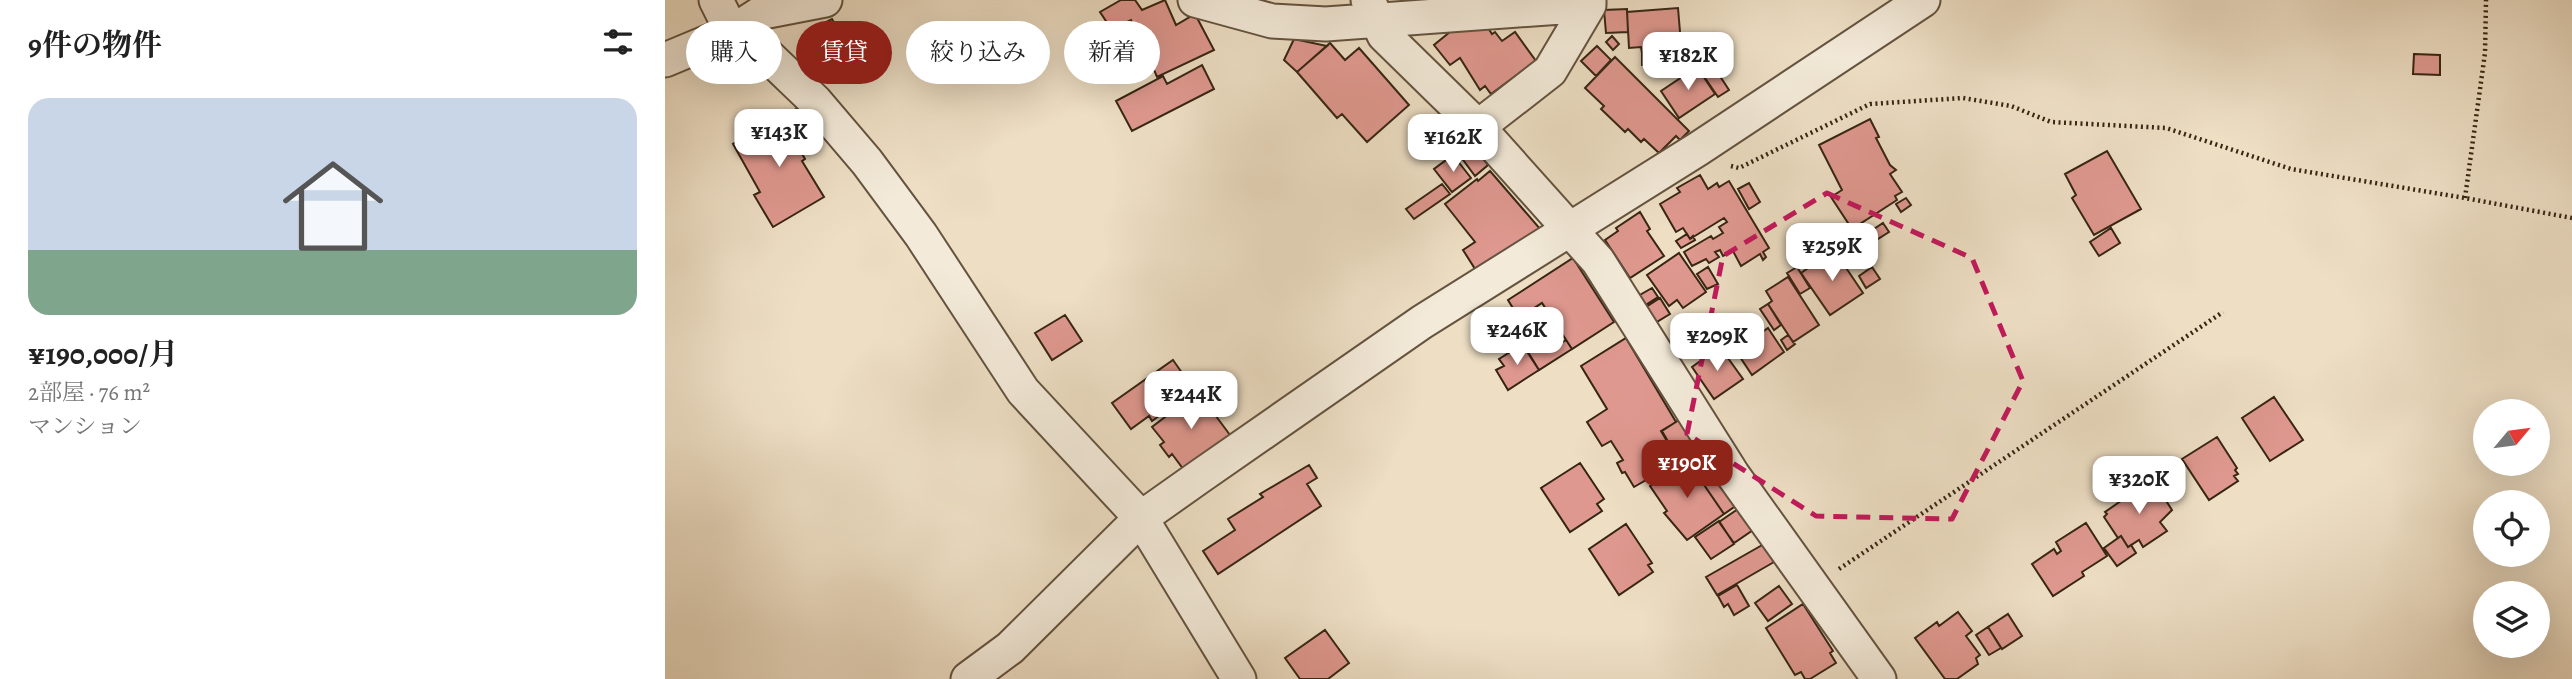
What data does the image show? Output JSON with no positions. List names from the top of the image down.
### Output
{
  "north": "top right",
  "page": {
    "heading": "9件の物件",
    "chip": [
      "購入",
      "賃貸",
      "絞り込み",
      "新着"
    ],
    "price": [
      "¥182K",
      "¥143K",
      "¥162K",
      "¥259K",
      "¥246K",
      "¥209K",
      "¥244K",
      "¥190K",
      "¥320K"
    ],
    "list": [
      {
        "name": "¥190,000/月",
        "note": "2部屋 · 76 m² · マンション"
      }
    ]
  }
}
